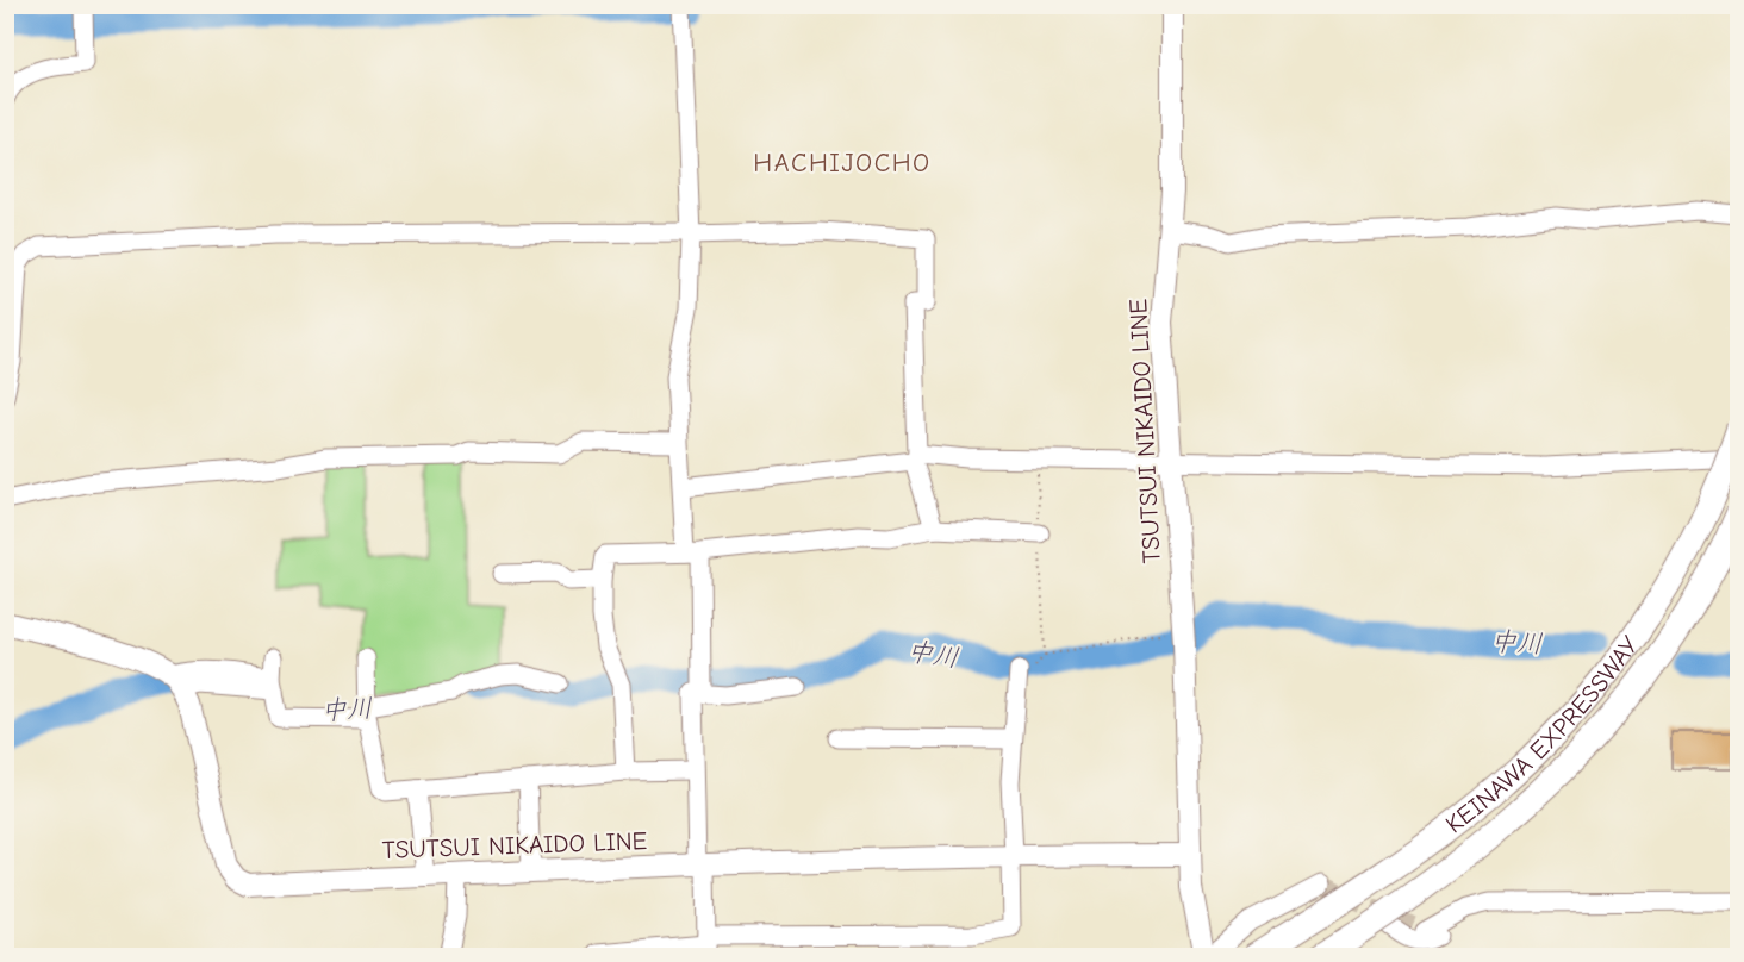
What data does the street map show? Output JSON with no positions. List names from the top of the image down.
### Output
{
  "streets": {
    "highway": ["KEINAWA EXPRESSWAY"],
    "main road": ["TSUTSUI NIKAIDO LINE"]
  },
  "districts": ["HACHIJOCHO"],
  "water": ["中川"]
}
